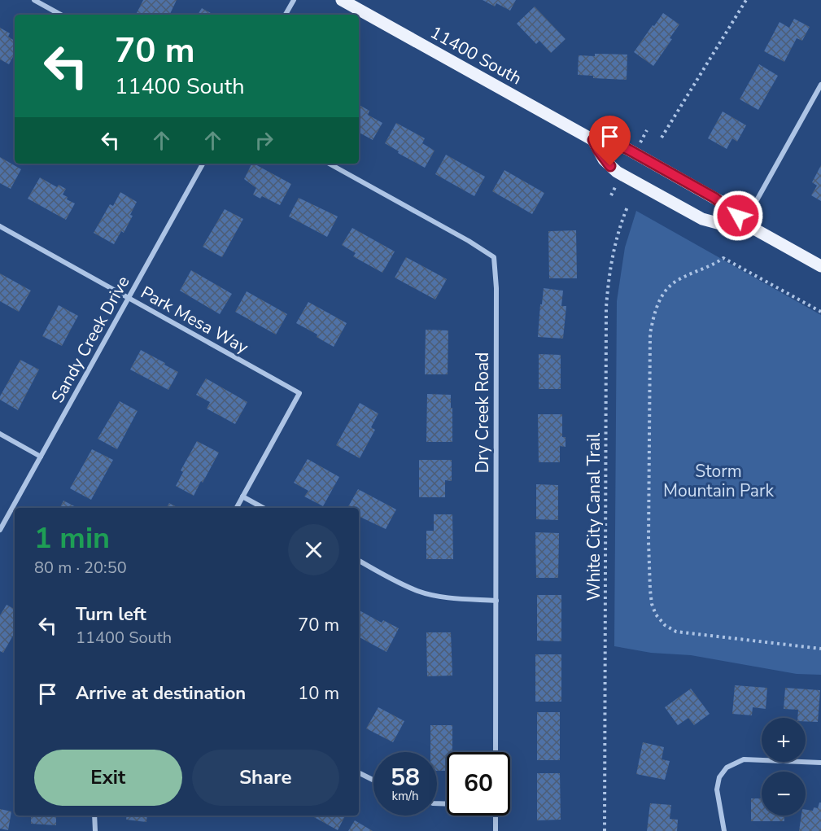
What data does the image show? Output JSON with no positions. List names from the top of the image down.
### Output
{
  "streets": {
    "main road": ["11400 South"],
    "street": ["Park Mesa Way", "Sandy Creek Drive", "Dry Creek Road"],
    "path": ["White City Canal Trail"]
  },
  "crossings": [
    ["Park Mesa Way", "Sandy Creek Drive"]
  ],
  "parks": ["Storm Mountain Park"],
  "page": {
    "turn": ["70 m", "11400 South"],
    "heading": ["1 min", "80 m · 20:50"],
    "list": [
      {
        "name": "Turn left",
        "note": "11400 South",
        "value": "70 m"
      },
      {
        "name": "Arrive at destination",
        "value": "10 m"
      }
    ],
    "map_buttons": ["+", "−"],
    "buttons": ["Exit", "Share"],
    "speed": "58 km/h",
    "limit": "60"
  }
}
